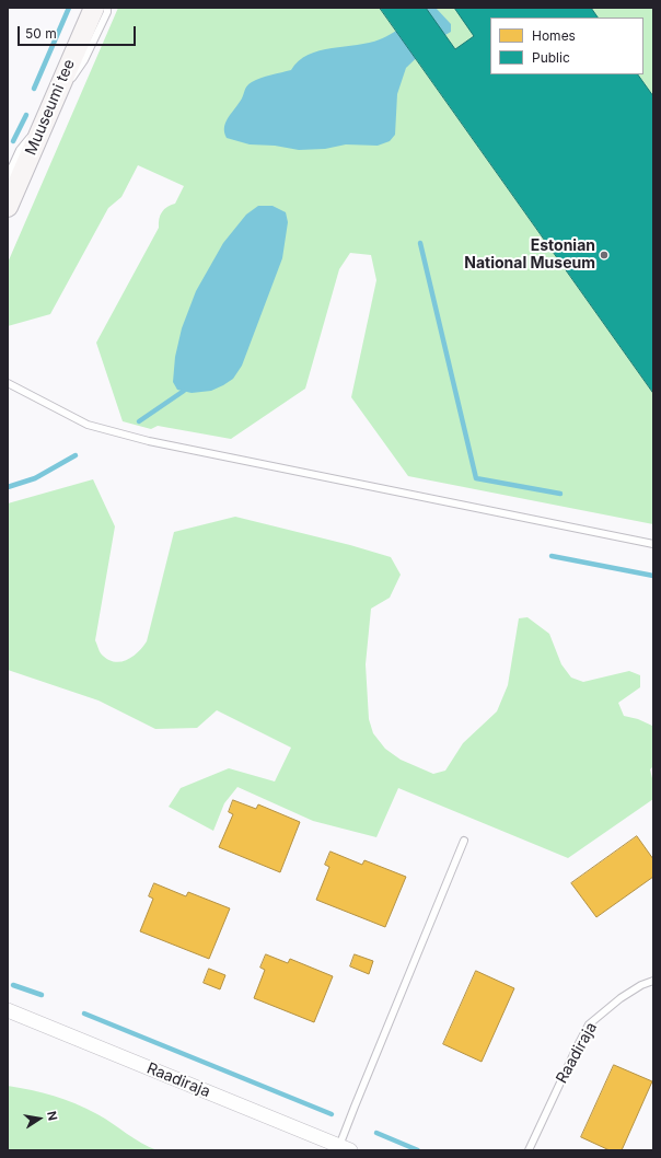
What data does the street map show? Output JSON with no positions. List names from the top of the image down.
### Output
{
  "streets": {
    "street": ["Muuseumi tee", "Raadiraja"]
  },
  "places": ["Estonian National Museum"],
  "legend": ["Homes", "Public"],
  "scale_bar": "50 m",
  "north": "right"
}
